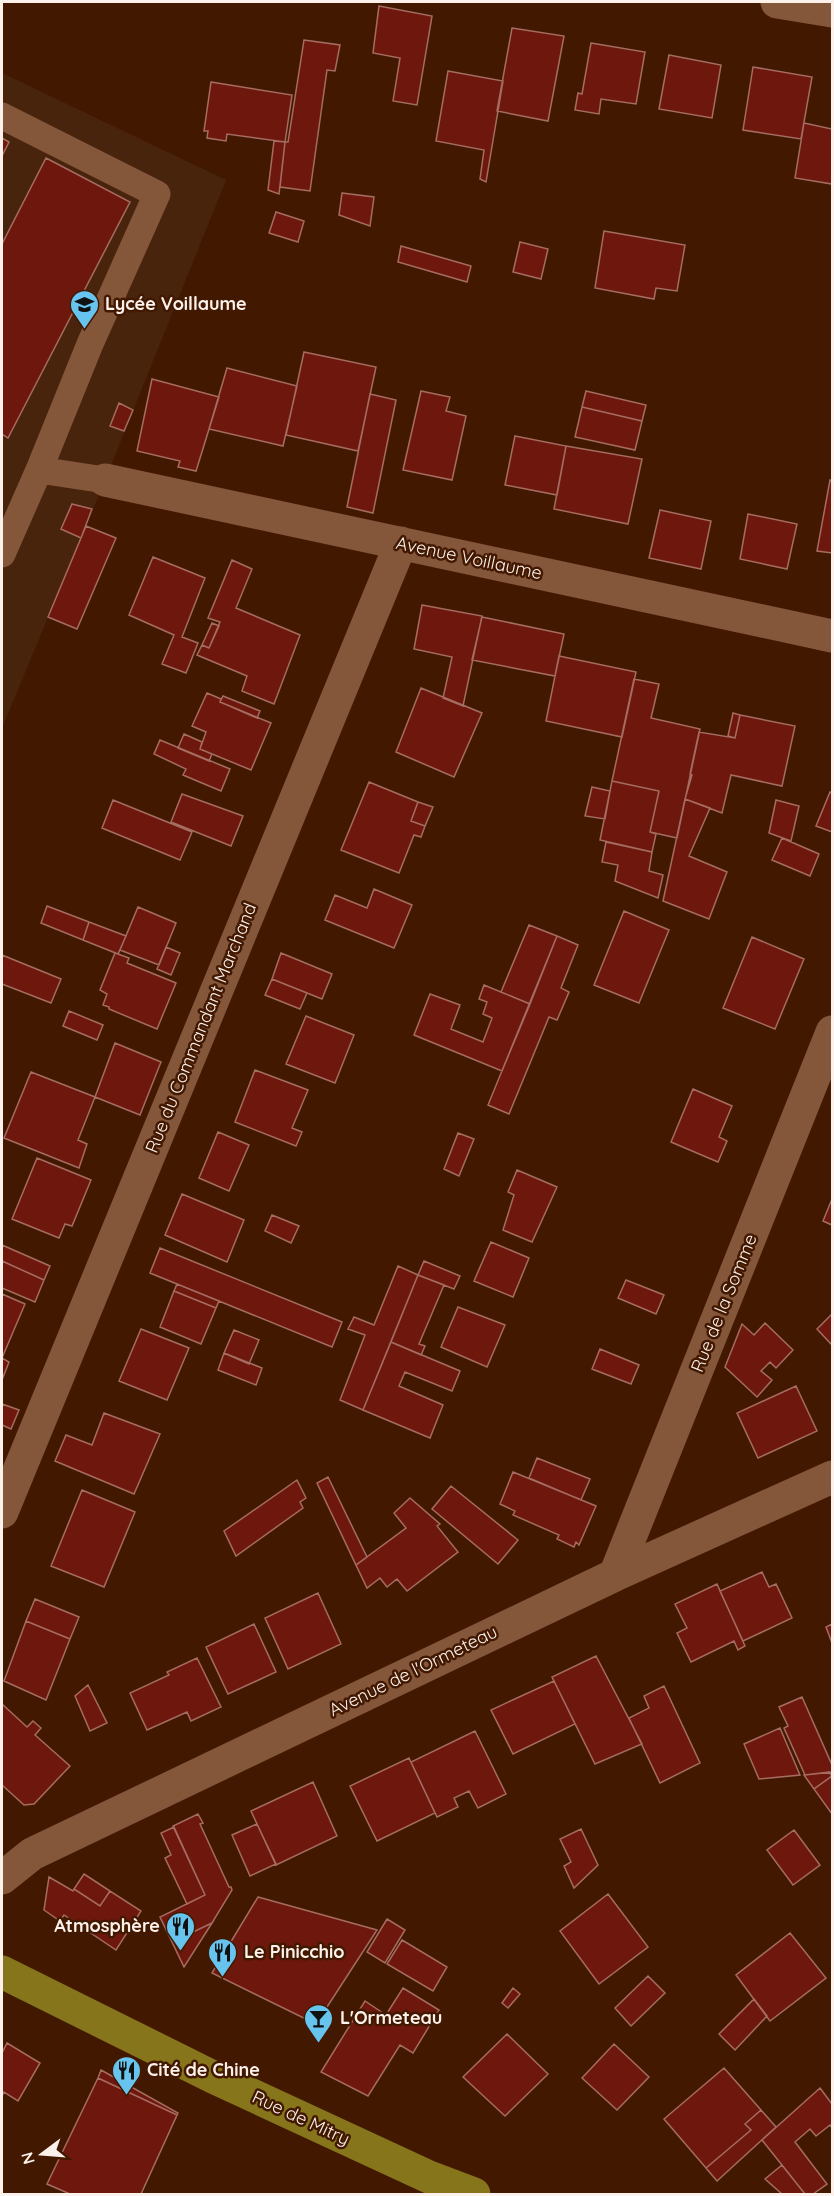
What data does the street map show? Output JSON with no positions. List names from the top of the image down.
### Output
{
  "streets": {
    "main road": ["Rue de Mitry"],
    "street": [
      "Avenue Voillaume",
      "Rue du Commandant Marchand",
      "Rue de la Somme",
      "Avenue de l'Ormeteau"
    ]
  },
  "crossings": [
    ["Avenue Voillaume", "Rue du Commandant Marchand"],
    ["Rue de la Somme", "Avenue de l'Ormeteau"]
  ],
  "places": {
    "school or university": ["Lycée Voillaume"],
    "restaurant": ["Atmosphère", "Le Pinicchio", "Cité de Chine"],
    "bar": ["L'Ormeteau"]
  },
  "north": "left"
}
